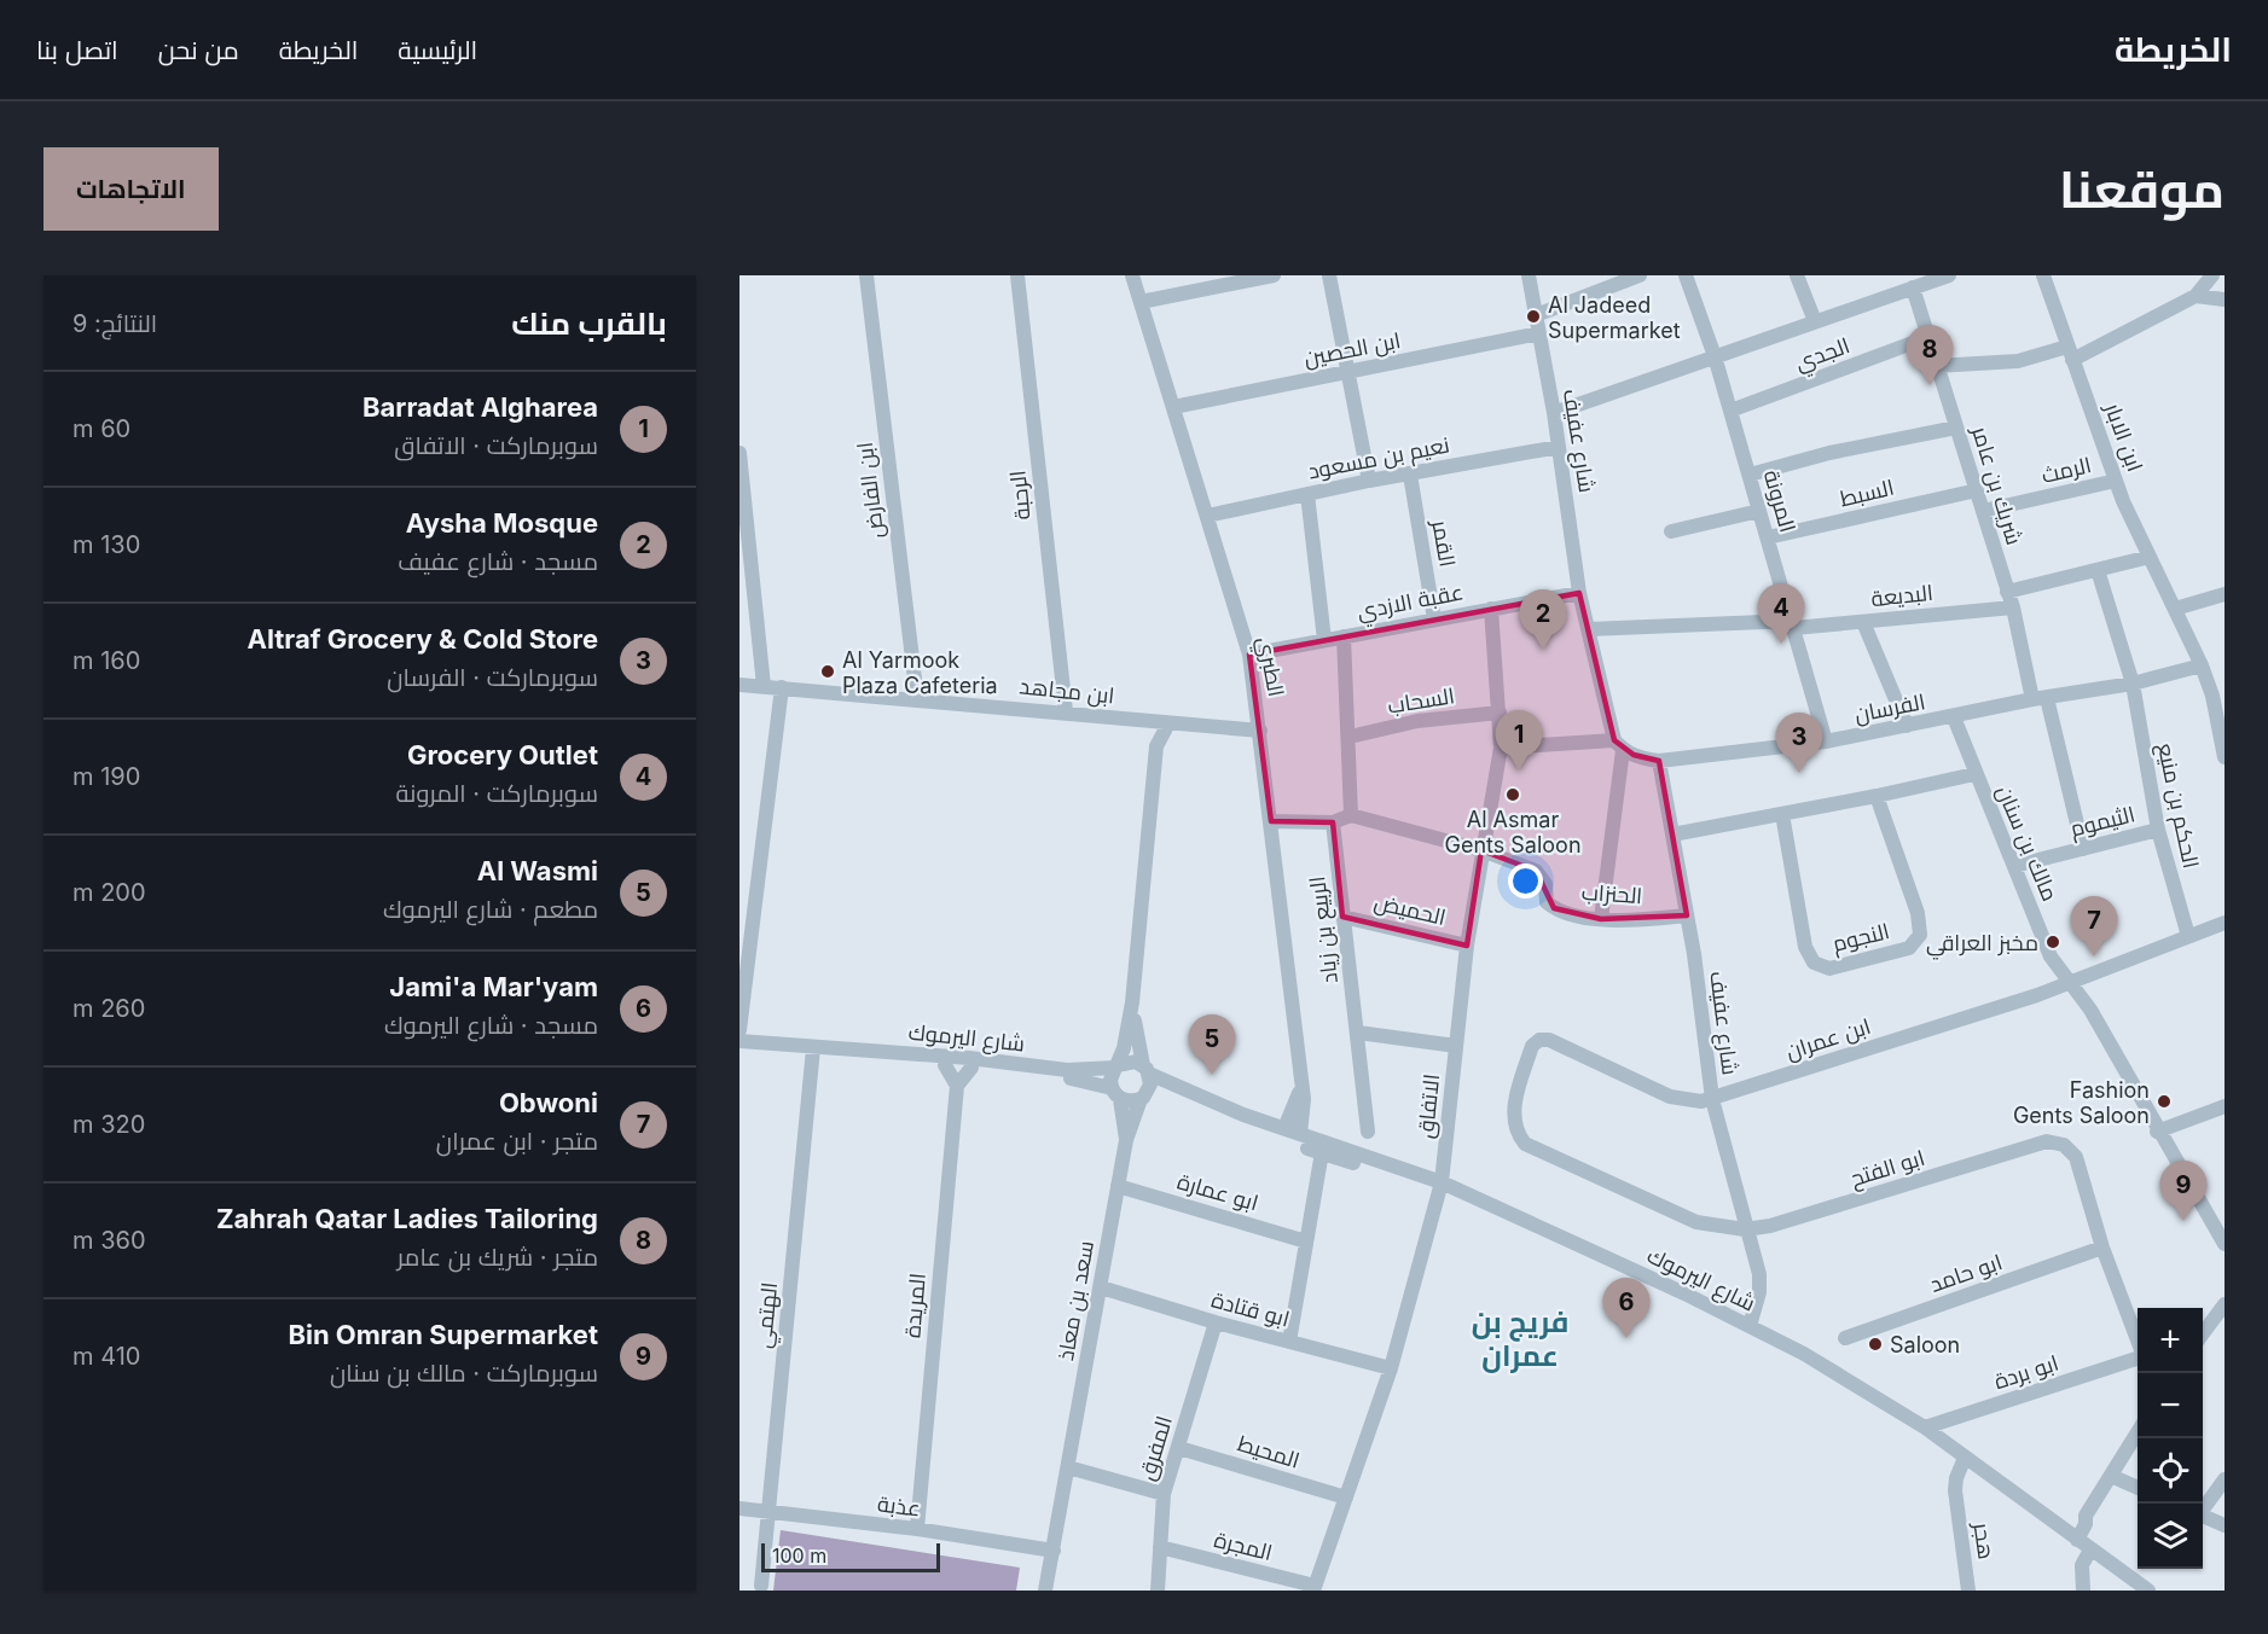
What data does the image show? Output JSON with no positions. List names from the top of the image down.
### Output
{
  "streets": {
    "street": [
      "ابن الحصين",
      "الجدي",
      "ابن الابار",
      "شارع عفيف",
      "نعيم بن مسعود",
      "الرمث",
      "شريك بن عامر",
      "ابن الفارض",
      "السبط",
      "الرحبة",
      "المرونة",
      "القمر",
      "البديعة",
      "عقبة الازدي",
      "الطبري",
      "ابن مجاهد",
      "السحاب",
      "الفرسان",
      "الحكم بن منيع",
      "الثيموم",
      "مالك بن سنان",
      "الحنزاب",
      "الحميض",
      "الربيع بن زياد",
      "النجوم",
      "شارع اليرموك",
      "ابن عمران",
      "الاتفاق",
      "ابو الفتح",
      "ابو عمارة",
      "ابو حامد",
      "سعد بن معاذ",
      "المريدة",
      "ابو قتادة",
      "الهتمي",
      "ابو بردة",
      "المفرق",
      "المحيط",
      "عذبة",
      "هجر",
      "المجرة"
    ]
  },
  "crossings": [
    ["ابن الحصين", "شارع عفيف"],
    ["ابن الحصين", "الطبري"],
    ["الجدي", "شريك بن عامر"],
    ["الجدي", "المرونة"],
    ["ابن الابار", "الرمث"],
    ["ابن الابار", "الفرسان"],
    ["شارع عفيف", "نعيم بن مسعود"],
    ["شارع عفيف", "البديعة"],
    ["شارع عفيف", "عقبة الازدي"],
    ["شارع عفيف", "الفرسان"],
    ["شارع عفيف", "الحنزاب"],
    ["شارع عفيف", "شارع اليرموك"],
    ["شارع عفيف", "ابن عمران"],
    ["شارع عفيف", "ابو الفتح"],
    ["نعيم بن مسعود", "القمر"],
    ["نعيم بن مسعود", "الطبري"],
    ["الرمث", "شريك بن عامر"],
    ["شريك بن عامر", "السبط"],
    ["شريك بن عامر", "البديعة"],
    ["شريك بن عامر", "الفرسان"],
    ["شريك بن عامر", "الثيموم"],
    ["ابن الفارض", "ابن مجاهد"],
    ["السبط", "المرونة"],
    ["الرحبة", "ابن مجاهد"],
    ["المرونة", "البديعة"],
    ["المرونة", "الفرسان"],
    ["القمر", "عقبة الازدي"],
    ["عقبة الازدي", "الطبري"],
    ["عقبة الازدي", "الاتفاق"],
    ["الطبري", "ابن مجاهد"],
    ["الطبري", "شارع اليرموك"],
    ["السحاب", "الاتفاق"],
    ["الفرسان", "الحكم بن منيع"],
    ["الفرسان", "مالك بن سنان"],
    ["الفرسان", "الاتفاق"],
    ["الحكم بن منيع", "الثيموم"],
    ["الحكم بن منيع", "ابن عمران"],
    ["الثيموم", "مالك بن سنان"],
    ["مالك بن سنان", "ابن عمران"],
    ["الحنزاب", "الاتفاق"],
    ["الحميض", "الربيع بن زياد"],
    ["الحميض", "الاتفاق"],
    ["شارع اليرموك", "الاتفاق"],
    ["شارع اليرموك", "سعد بن معاذ"],
    ["شارع اليرموك", "الهتمي"],
    ["شارع اليرموك", "ابو بردة"],
    ["شارع اليرموك", "هجر"],
    ["ابن عمران", "ابو الفتح"],
    ["الاتفاق", "ابو قتادة"],
    ["الاتفاق", "المحيط"],
    ["الاتفاق", "المجرة"],
    ["ابو الفتح", "ابو حامد"],
    ["ابو عمارة", "سعد بن معاذ"],
    ["سعد بن معاذ", "ابو قتادة"],
    ["سعد بن معاذ", "عذبة"],
    ["المريدة", "عذبة"],
    ["ابو قتادة", "المفرق"],
    ["الهتمي", "عذبة"],
    ["المفرق", "المحيط"],
    ["المفرق", "المجرة"]
  ],
  "districts": ["فريج بن عمران"],
  "places": [
    "Al Jadeed Supermarket",
    "Al Yarmook Plaza Cafeteria",
    "Al Asmar Gents Saloon",
    "مخبز العراقي",
    "Fashion Gents Saloon",
    "Saloon"
  ],
  "scale_bar": "100 m",
  "page": {
    "header": "الخريطة",
    "nav": [
      "الرئيسية",
      "الخريطة",
      "من نحن",
      "اتصل بنا"
    ],
    "title": "موقعنا",
    "buttons": "الاتجاهات",
    "heading": ["بالقرب منك", "النتائج: 9"],
    "pins": [
      "8",
      "4",
      "2",
      "1",
      "3",
      "7",
      "5",
      "9",
      "6"
    ],
    "list": [
      {
        "mark": "1",
        "name": "Barradat Algharea",
        "note": "سوبرماركت · الاتفاق",
        "value": "60 m"
      },
      {
        "mark": "2",
        "name": "Aysha Mosque",
        "note": "مسجد · شارع عفيف",
        "value": "130 m"
      },
      {
        "mark": "3",
        "name": "Altraf Grocery & Cold Store",
        "note": "سوبرماركت · الفرسان",
        "value": "160 m"
      },
      {
        "mark": "4",
        "name": "Grocery Outlet",
        "note": "سوبرماركت · المرونة",
        "value": "190 m"
      },
      {
        "mark": "5",
        "name": "Al Wasmi",
        "note": "مطعم · شارع اليرموك",
        "value": "200 m"
      },
      {
        "mark": "6",
        "name": "Jami'a Mar'yam",
        "note": "مسجد · شارع اليرموك",
        "value": "260 m"
      },
      {
        "mark": "7",
        "name": "Obwoni",
        "note": "متجر · ابن عمران",
        "value": "320 m"
      },
      {
        "mark": "8",
        "name": "Zahrah Qatar Ladies Tailoring",
        "note": "متجر · شريك بن عامر",
        "value": "360 m"
      },
      {
        "mark": "9",
        "name": "Bin Omran Supermarket",
        "note": "سوبرماركت · مالك بن سنان",
        "value": "410 m"
      }
    ],
    "map_buttons": ["+", "−"],
    "scale": "100 m"
  }
}
